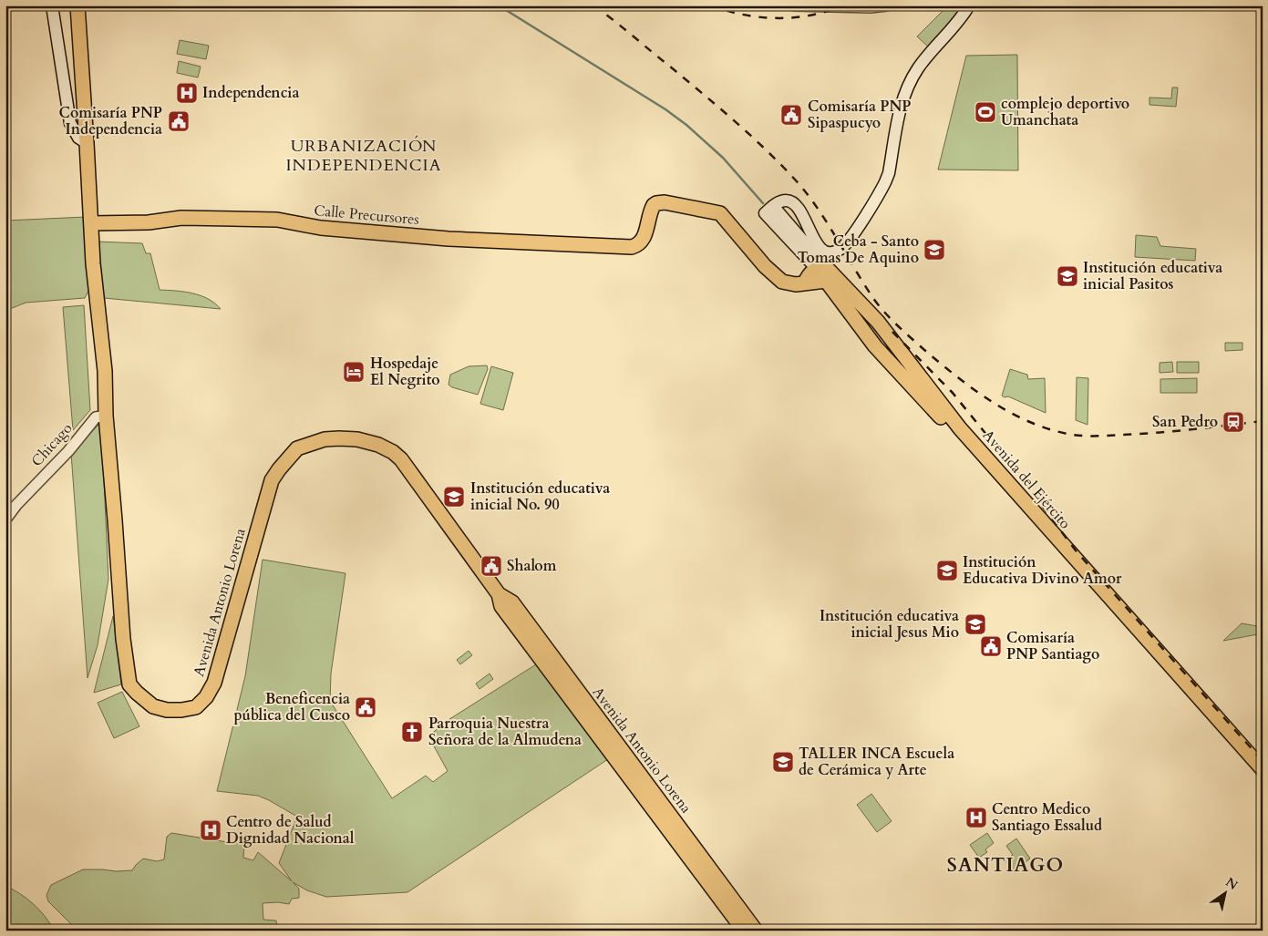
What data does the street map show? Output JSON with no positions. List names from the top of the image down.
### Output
{
  "streets": {
    "main road": ["Calle Precursores", "Avenida del Ejército", "Avenida Antonio Lorena"],
    "street": ["Chicago"]
  },
  "crossings": [
    ["Calle Precursores", "Avenida del Ejército"],
    ["Calle Precursores", "Avenida Antonio Lorena"],
    ["Chicago", "Avenida Antonio Lorena"]
  ],
  "districts": ["URBANIZACIÓN INDEPENDENCIA", "SANTIAGO"],
  "places": {
    "hospital": ["Independencia", "Centro Medico Santiago Essalud", "Centro de Salud Dignidad Nacional"],
    "sports": ["complejo deportivo Umanchata"],
    "public building": [
      "Comisaría PNP Sipaspucyo",
      "Comisaría PNP Independencia",
      "Shalom",
      "Comisaría PNP Santiago",
      "Beneficencia pública del Cusco"
    ],
    "school or university": [
      "Ceba - Santo Tomas De Aquino",
      "Institución educativa inicial Pasitos",
      "Institución educativa inicial No. 90",
      "Institución Educativa Divino Amor",
      "Institución educativa inicial Jesus Mio",
      "TALLER INCA Escuela de Cerámica y Arte"
    ],
    "hotel": ["Hospedaje El Negrito"],
    "station": ["San Pedro"],
    "church": ["Parroquia Nuestra Señora de la Almudena"]
  },
  "north": "top right"
}
